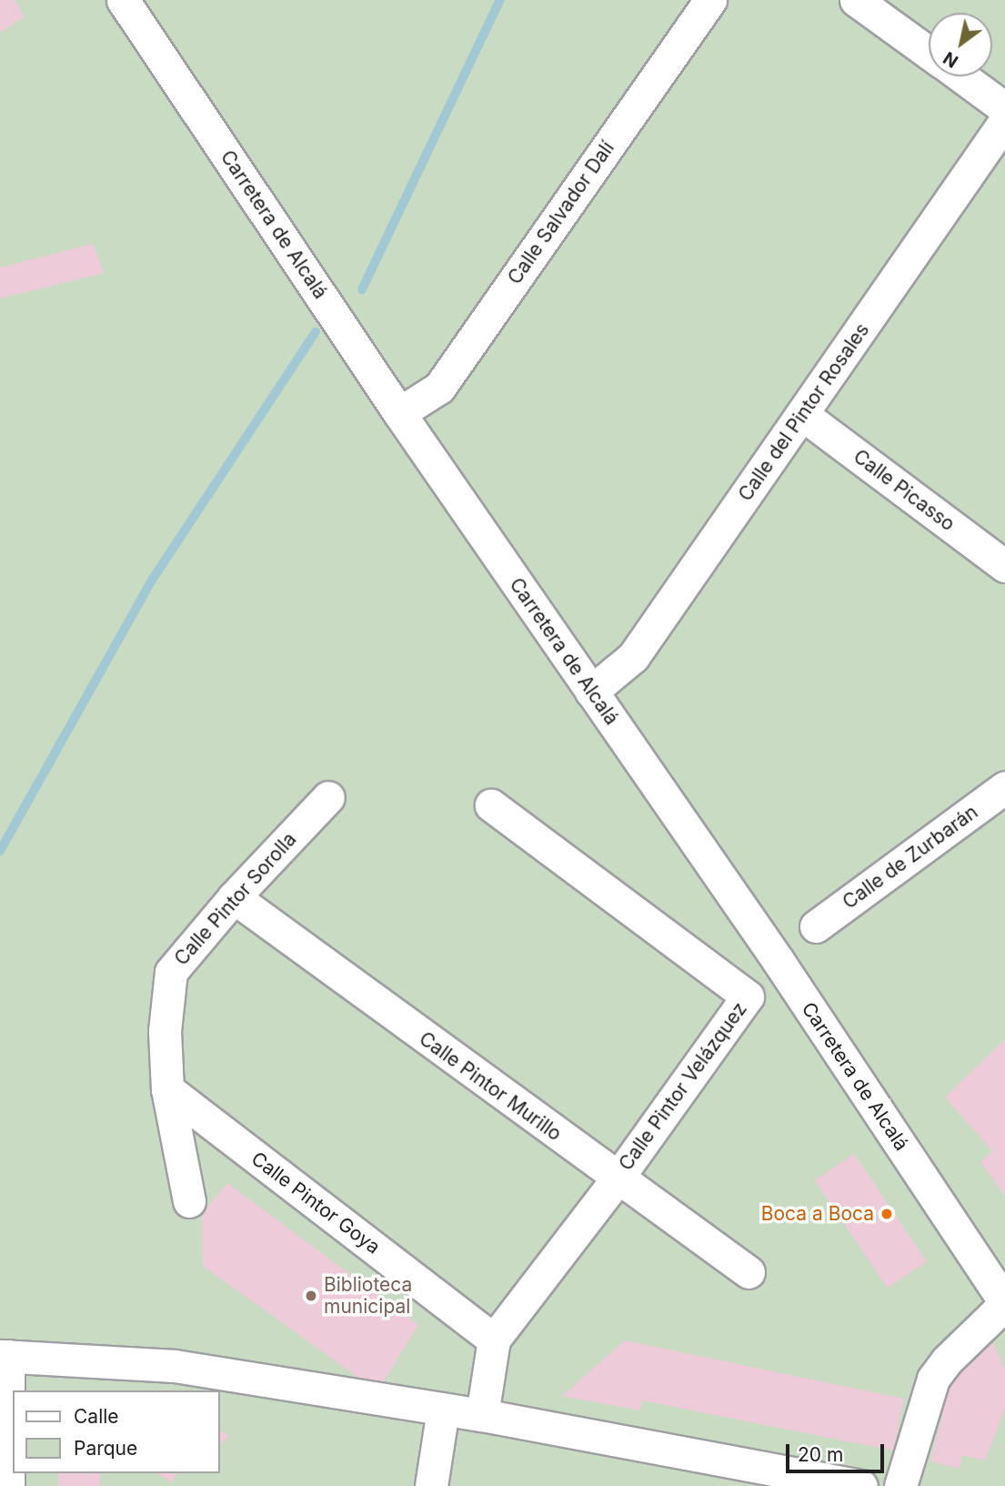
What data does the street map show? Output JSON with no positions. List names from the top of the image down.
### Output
{
  "streets": {
    "street": [
      "Calle Salvador Dalí",
      "Carretera de Alcalá",
      "Calle del Pintor Rosales",
      "Calle Picasso",
      "Calle de Zurbarán",
      "Calle Pintor Sorolla",
      "Calle Pintor Murillo",
      "Calle Pintor Velázquez",
      "Calle Pintor Goya"
    ]
  },
  "crossings": [
    ["Calle Salvador Dalí", "Carretera de Alcalá"],
    ["Carretera de Alcalá", "Calle del Pintor Rosales"],
    ["Calle del Pintor Rosales", "Calle Picasso"],
    ["Calle Pintor Sorolla", "Calle Pintor Murillo"],
    ["Calle Pintor Sorolla", "Calle Pintor Goya"],
    ["Calle Pintor Murillo", "Calle Pintor Velázquez"],
    ["Calle Pintor Velázquez", "Calle Pintor Goya"]
  ],
  "places": ["Boca a Boca", "Biblioteca municipal"],
  "legend": ["Calle", "Parque"],
  "scale_bar": "20 m",
  "north": "bottom left"
}
